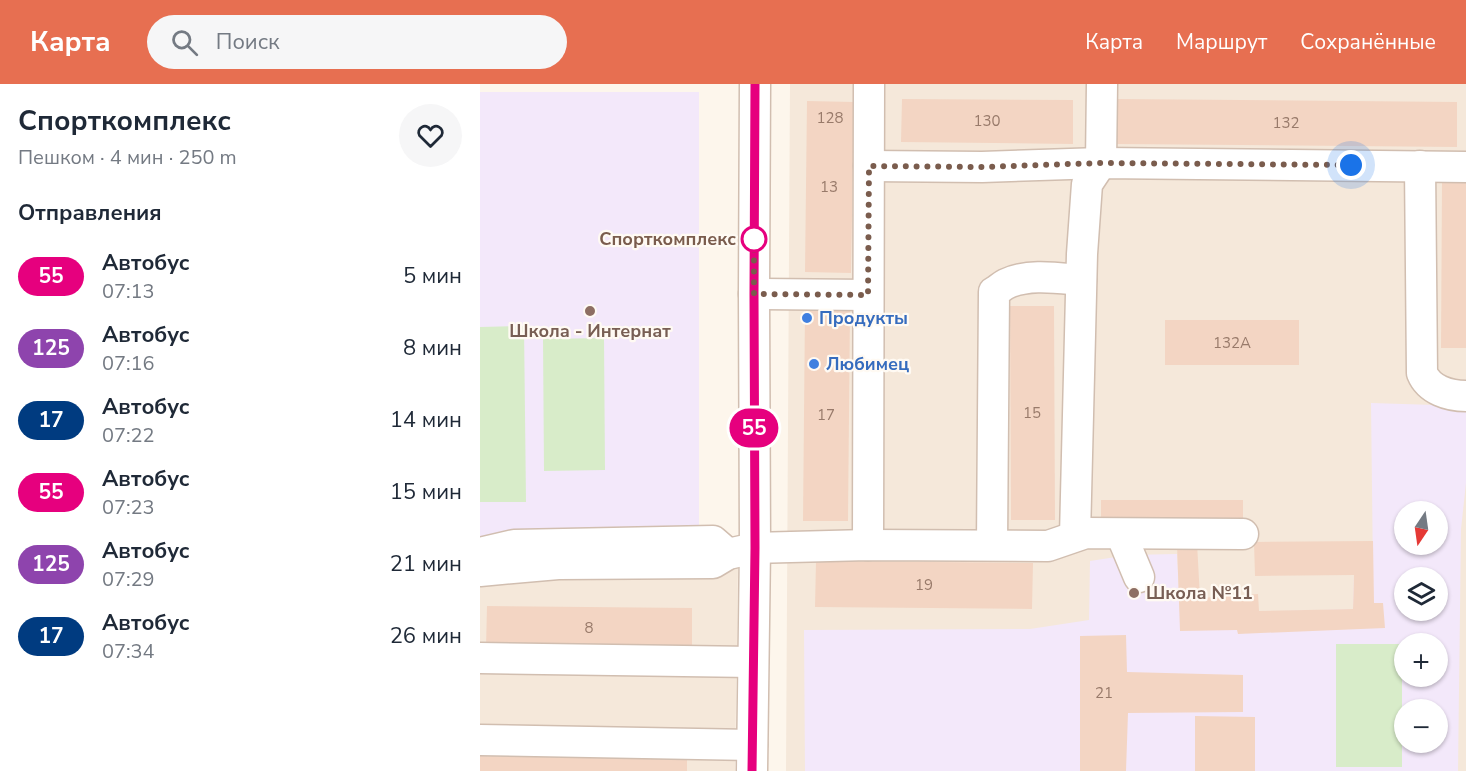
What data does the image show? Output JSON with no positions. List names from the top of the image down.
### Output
{
  "places": [
    "Спорткомплекс",
    "Школа - Интернат",
    "Продукты",
    "Любимец",
    "Школа №11"
  ],
  "lines": ["bus line 55"],
  "house_numbers": [
    "128",
    "130",
    "132",
    "13",
    "132А",
    "15",
    "17",
    "19",
    "8",
    "21"
  ],
  "north": "bottom",
  "page": {
    "header": "Карта",
    "search": "Поиск",
    "nav": ["Карта", "Маршрут", "Сохранённые"],
    "heading": [
      ["Спорткомплекс", "Пешком · 4 мин · 250 m"],
      "Отправления"
    ],
    "on_map": "55",
    "list": [
      {
        "mark": "55",
        "name": "Автобус",
        "note": "07:13",
        "value": "5 мин"
      },
      {
        "mark": "125",
        "name": "Автобус",
        "note": "07:16",
        "value": "8 мин"
      },
      {
        "mark": "17",
        "name": "Автобус",
        "note": "07:22",
        "value": "14 мин"
      },
      {
        "mark": "55",
        "name": "Автобус",
        "note": "07:23",
        "value": "15 мин"
      },
      {
        "mark": "125",
        "name": "Автобус",
        "note": "07:29",
        "value": "21 мин"
      },
      {
        "mark": "17",
        "name": "Автобус",
        "note": "07:34",
        "value": "26 мин"
      }
    ],
    "map_buttons": ["+", "−"]
  }
}
